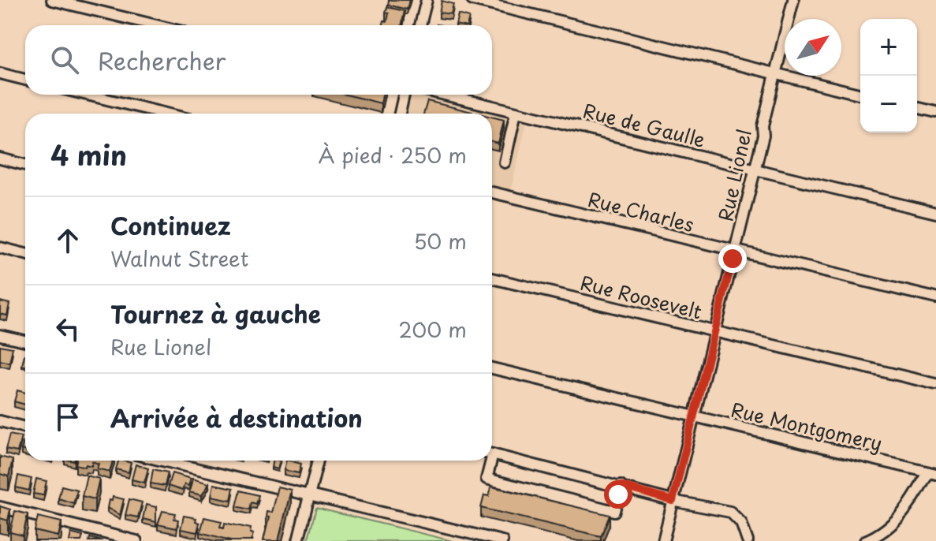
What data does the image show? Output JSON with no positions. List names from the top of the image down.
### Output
{
  "streets": {
    "street": [
      "Rue de Gaulle",
      "Rue Lionel",
      "Rue Charles",
      "Rue Roosevelt",
      "Rue Montgomery"
    ]
  },
  "crossings": [
    ["Rue de Gaulle", "Rue Lionel"],
    ["Rue Lionel", "Rue Charles"],
    ["Rue Lionel", "Rue Roosevelt"],
    ["Rue Lionel", "Rue Montgomery"]
  ],
  "north": "top right",
  "page": {
    "map_buttons": ["+", "−"],
    "search": "Rechercher",
    "heading": ["4 min", "À pied · 250 m"],
    "list": [
      ["Continuez", "Walnut Street", "50 m"],
      ["Tournez à gauche", "Rue Lionel", "200 m"],
      "Arrivée à destination"
    ]
  }
}
